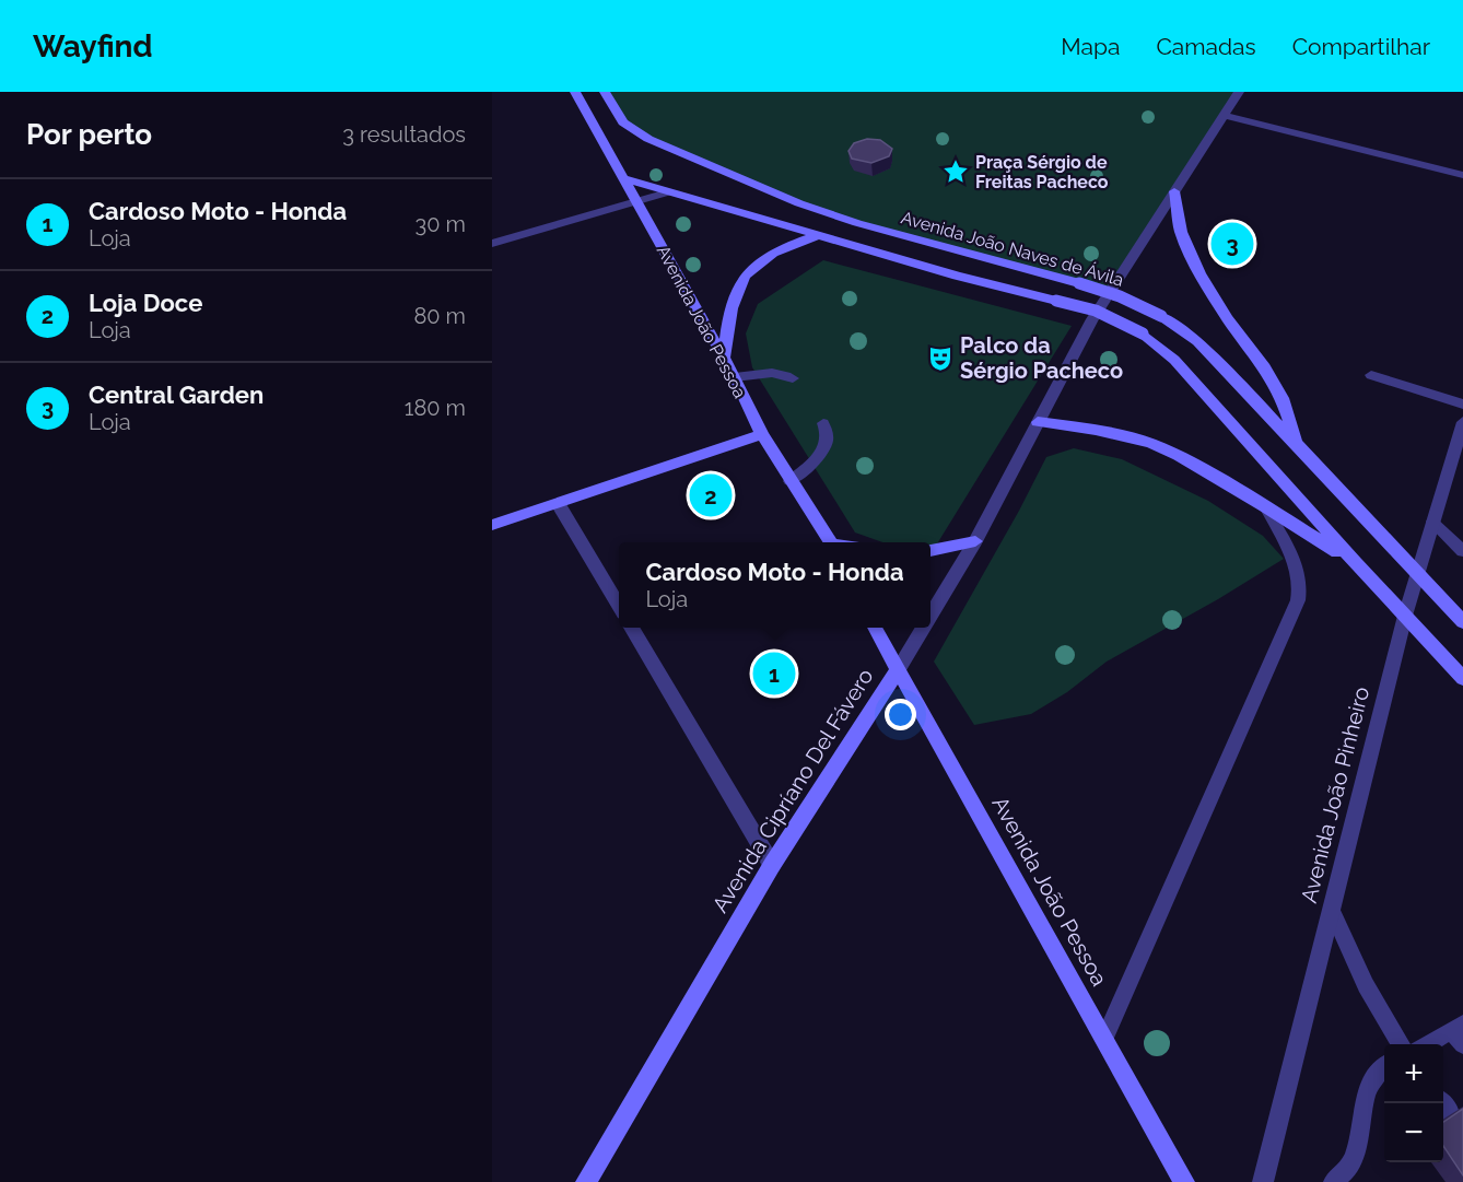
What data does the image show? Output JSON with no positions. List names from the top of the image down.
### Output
{
  "streets": {
    "main road": ["Avenida João Naves de Ávila", "Avenida João Pessoa", "Avenida Cipríano Del Fávero"],
    "street": ["Avenida João Pinheiro"]
  },
  "crossings": [
    ["Avenida João Naves de Ávila", "Avenida João Pessoa"],
    ["Avenida João Naves de Ávila", "Avenida João Pinheiro"],
    ["Avenida João Pessoa", "Avenida Cipríano Del Fávero"]
  ],
  "places": {
    "place": ["Praça Sérgio de Freitas Pacheco"],
    "theatre": ["Palco da Sérgio Pacheco"]
  },
  "page": {
    "header": "Wayfind",
    "nav": ["Mapa", "Camadas", "Compartilhar"],
    "heading": ["Por perto", "3 resultados"],
    "list": [
      {
        "mark": "1",
        "name": "Cardoso Moto - Honda",
        "note": "Loja",
        "value": "30 m"
      },
      {
        "mark": "2",
        "name": "Loja Doce",
        "note": "Loja",
        "value": "80 m"
      },
      {
        "mark": "3",
        "name": "Central Garden",
        "note": "Loja",
        "value": "180 m"
      }
    ],
    "pins": ["3", "2", "1"],
    "popup": ["Cardoso Moto - Honda", "Loja"],
    "map_buttons": ["+", "−"]
  }
}
